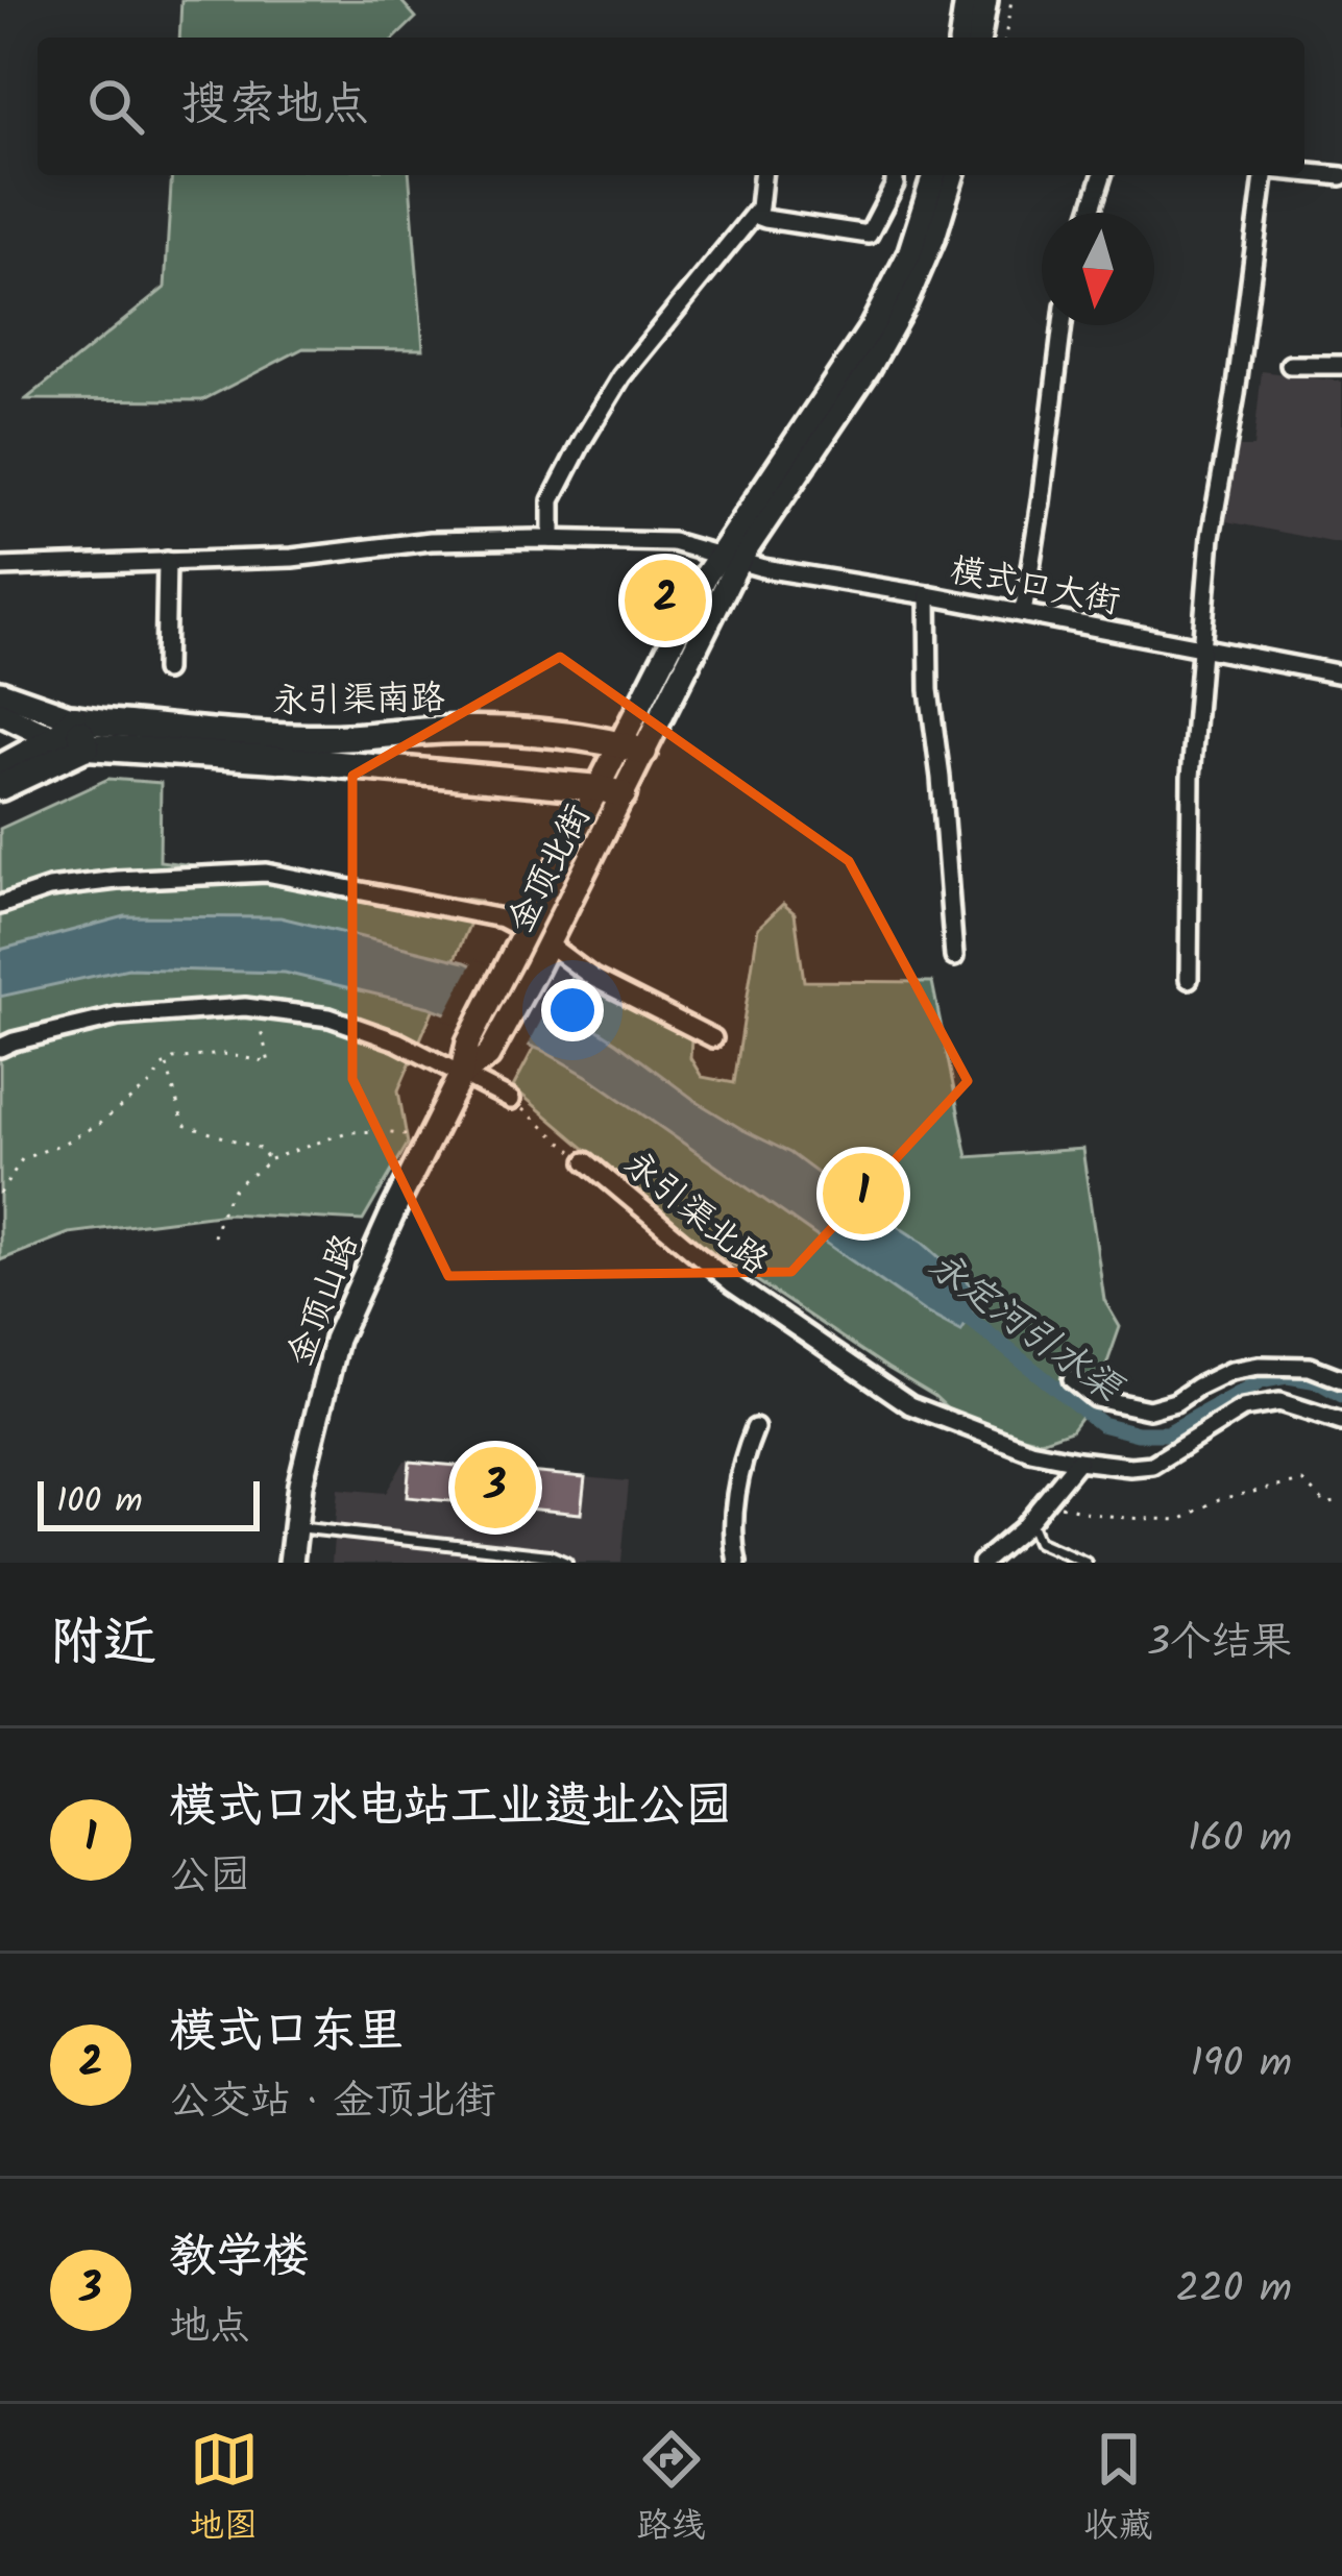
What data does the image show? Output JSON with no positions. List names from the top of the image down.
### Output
{
  "streets": {
    "main road": ["永引渠南路", "金顶北街", "金顶山路"],
    "street": ["模式口大街", "永引渠北路"]
  },
  "crossings": [
    ["模式口大街", "金顶北街"],
    ["永引渠南路", "金顶北街"],
    ["金顶北街", "金顶山路"]
  ],
  "water": ["永定河引水渠"],
  "scale_bar": "100 m",
  "north": "bottom",
  "page": {
    "search": "搜索地点",
    "pins": ["2", "1", "3"],
    "scale": "100 m",
    "heading": ["附近", "3个结果"],
    "list": [
      {
        "mark": "1",
        "name": "模式口水电站工业遗址公园",
        "note": "公园",
        "value": "160 m"
      },
      {
        "mark": "2",
        "name": "模式口东里",
        "note": "公交站 · 金顶北街",
        "value": "190 m"
      },
      {
        "mark": "3",
        "name": "教学楼",
        "note": "地点",
        "value": "220 m"
      }
    ],
    "nav": ["地图", "路线", "收藏"]
  }
}
